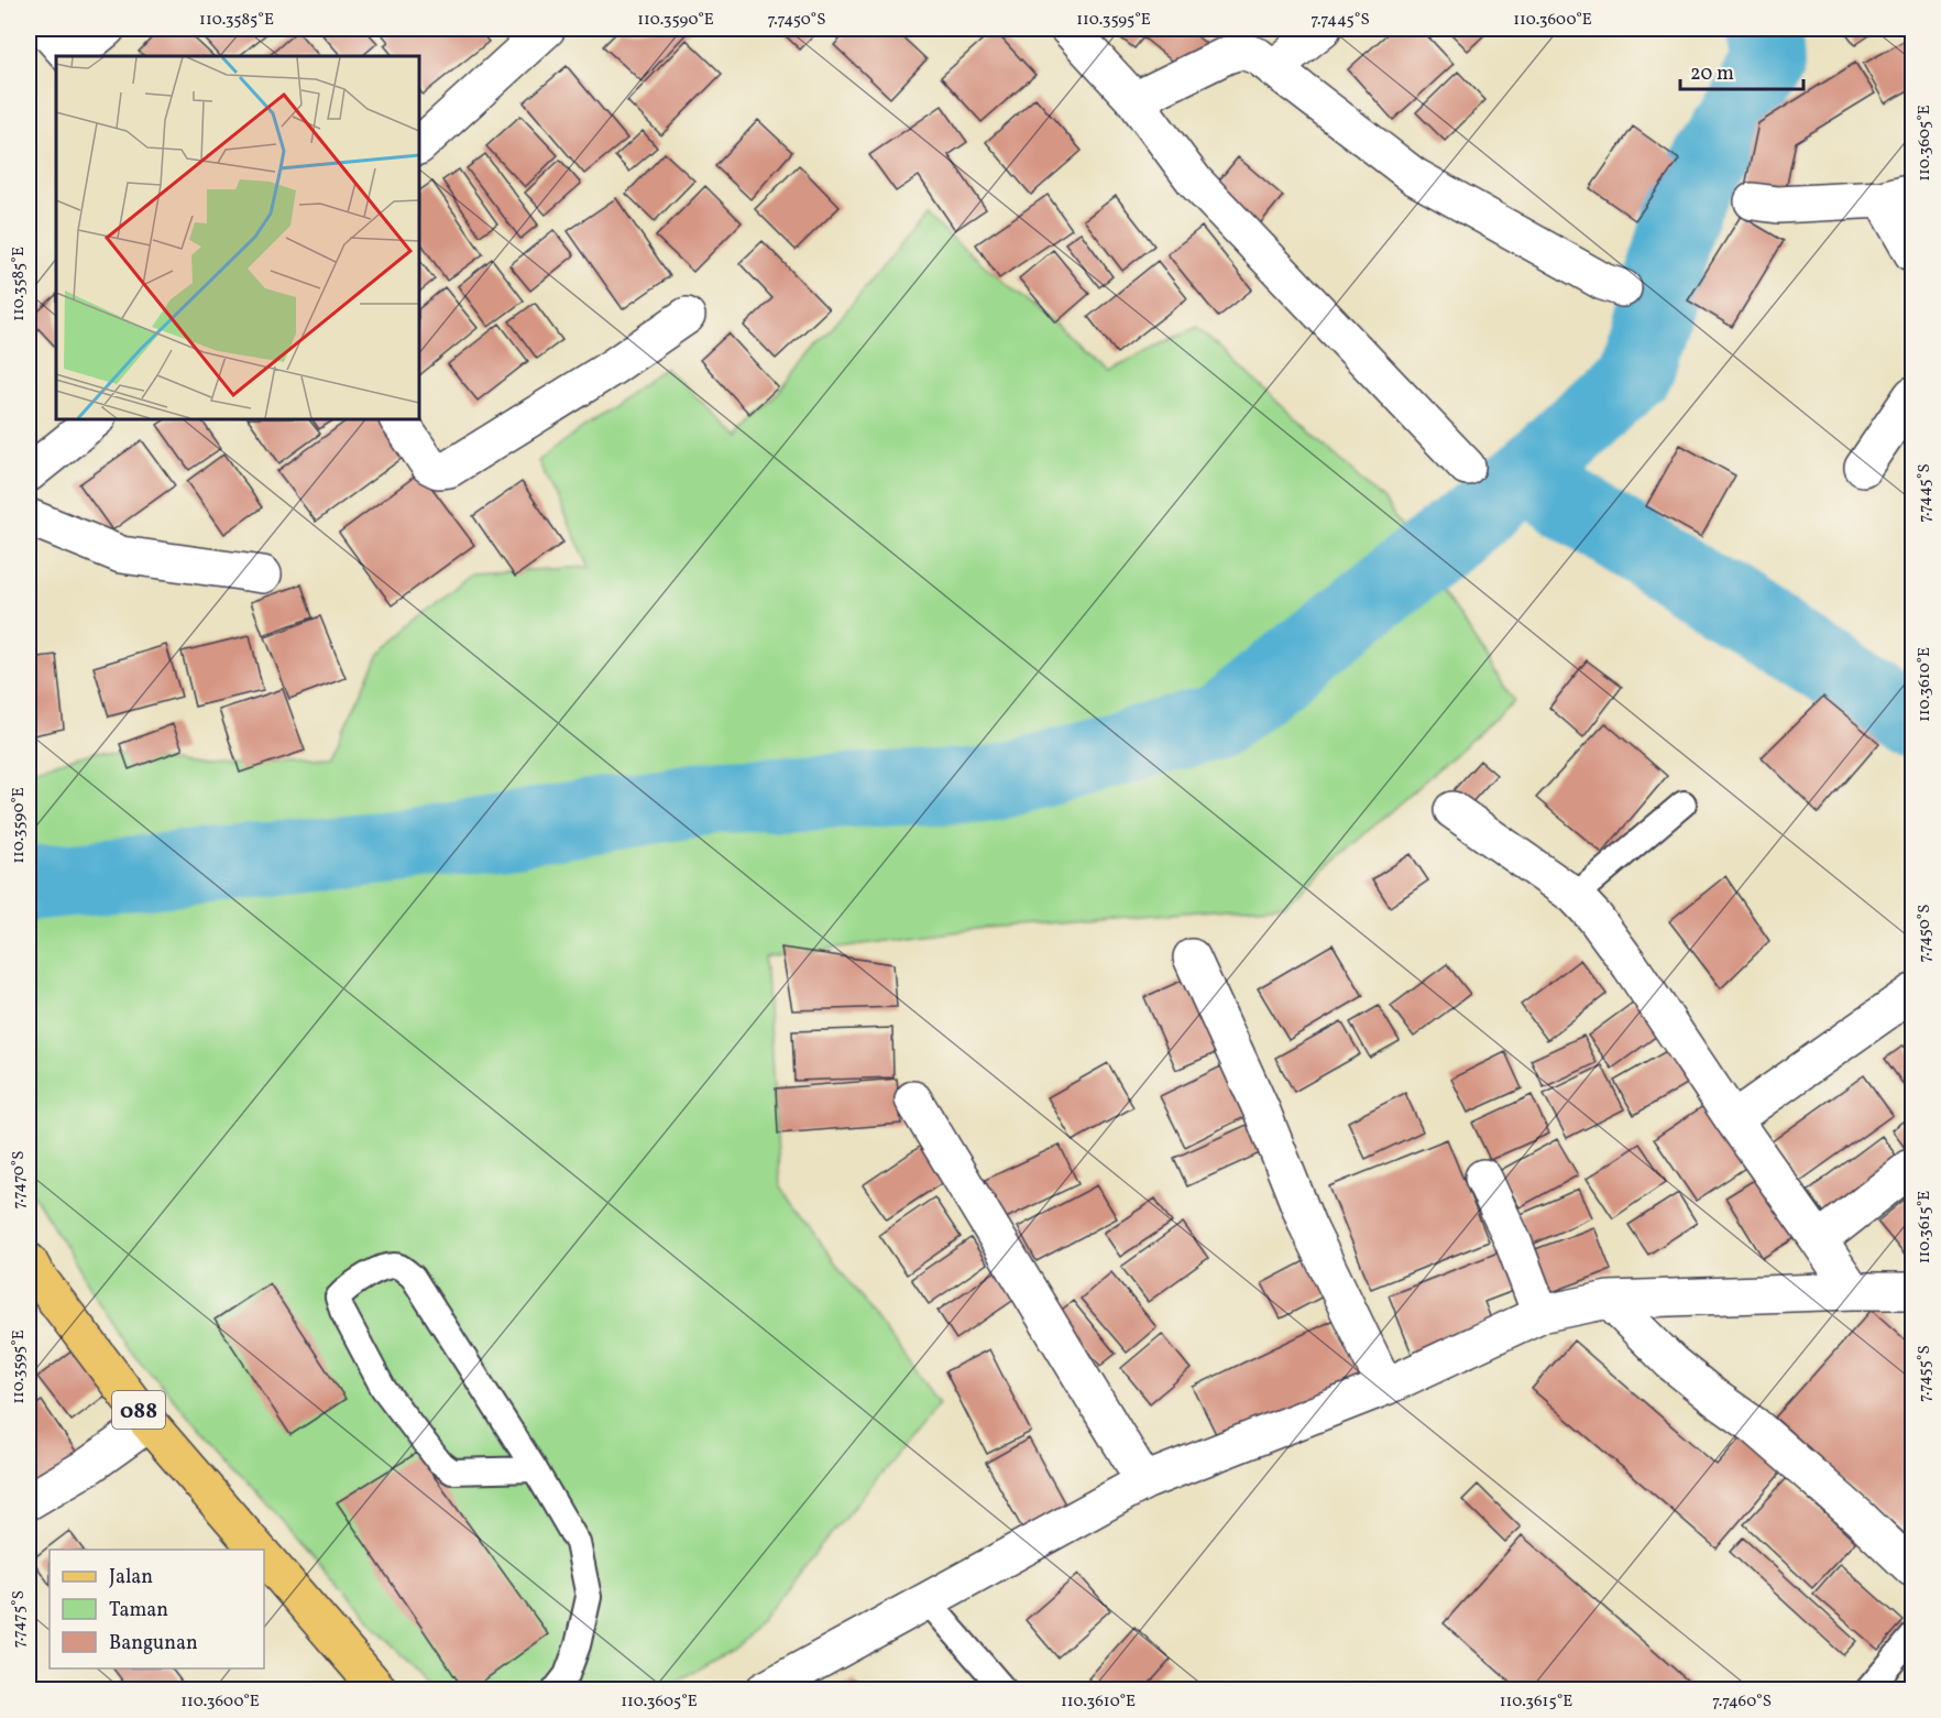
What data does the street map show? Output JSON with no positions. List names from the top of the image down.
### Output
{
  "streets": {
    "main road": ["088"]
  },
  "legend": ["Jalan", "Taman", "Bangunan"],
  "scale_bar": "20 m",
  "coordinates": [
    "110.3585°E",
    "110.3590°E",
    "7.7450°S",
    "110.3595°E",
    "7.7445°S",
    "110.3600°E",
    "110.3605°E",
    "110.3610°E",
    "7.7470°S",
    "110.3615°E",
    "7.7455°S",
    "7.7475°S",
    "7.7460°S"
  ]
}
